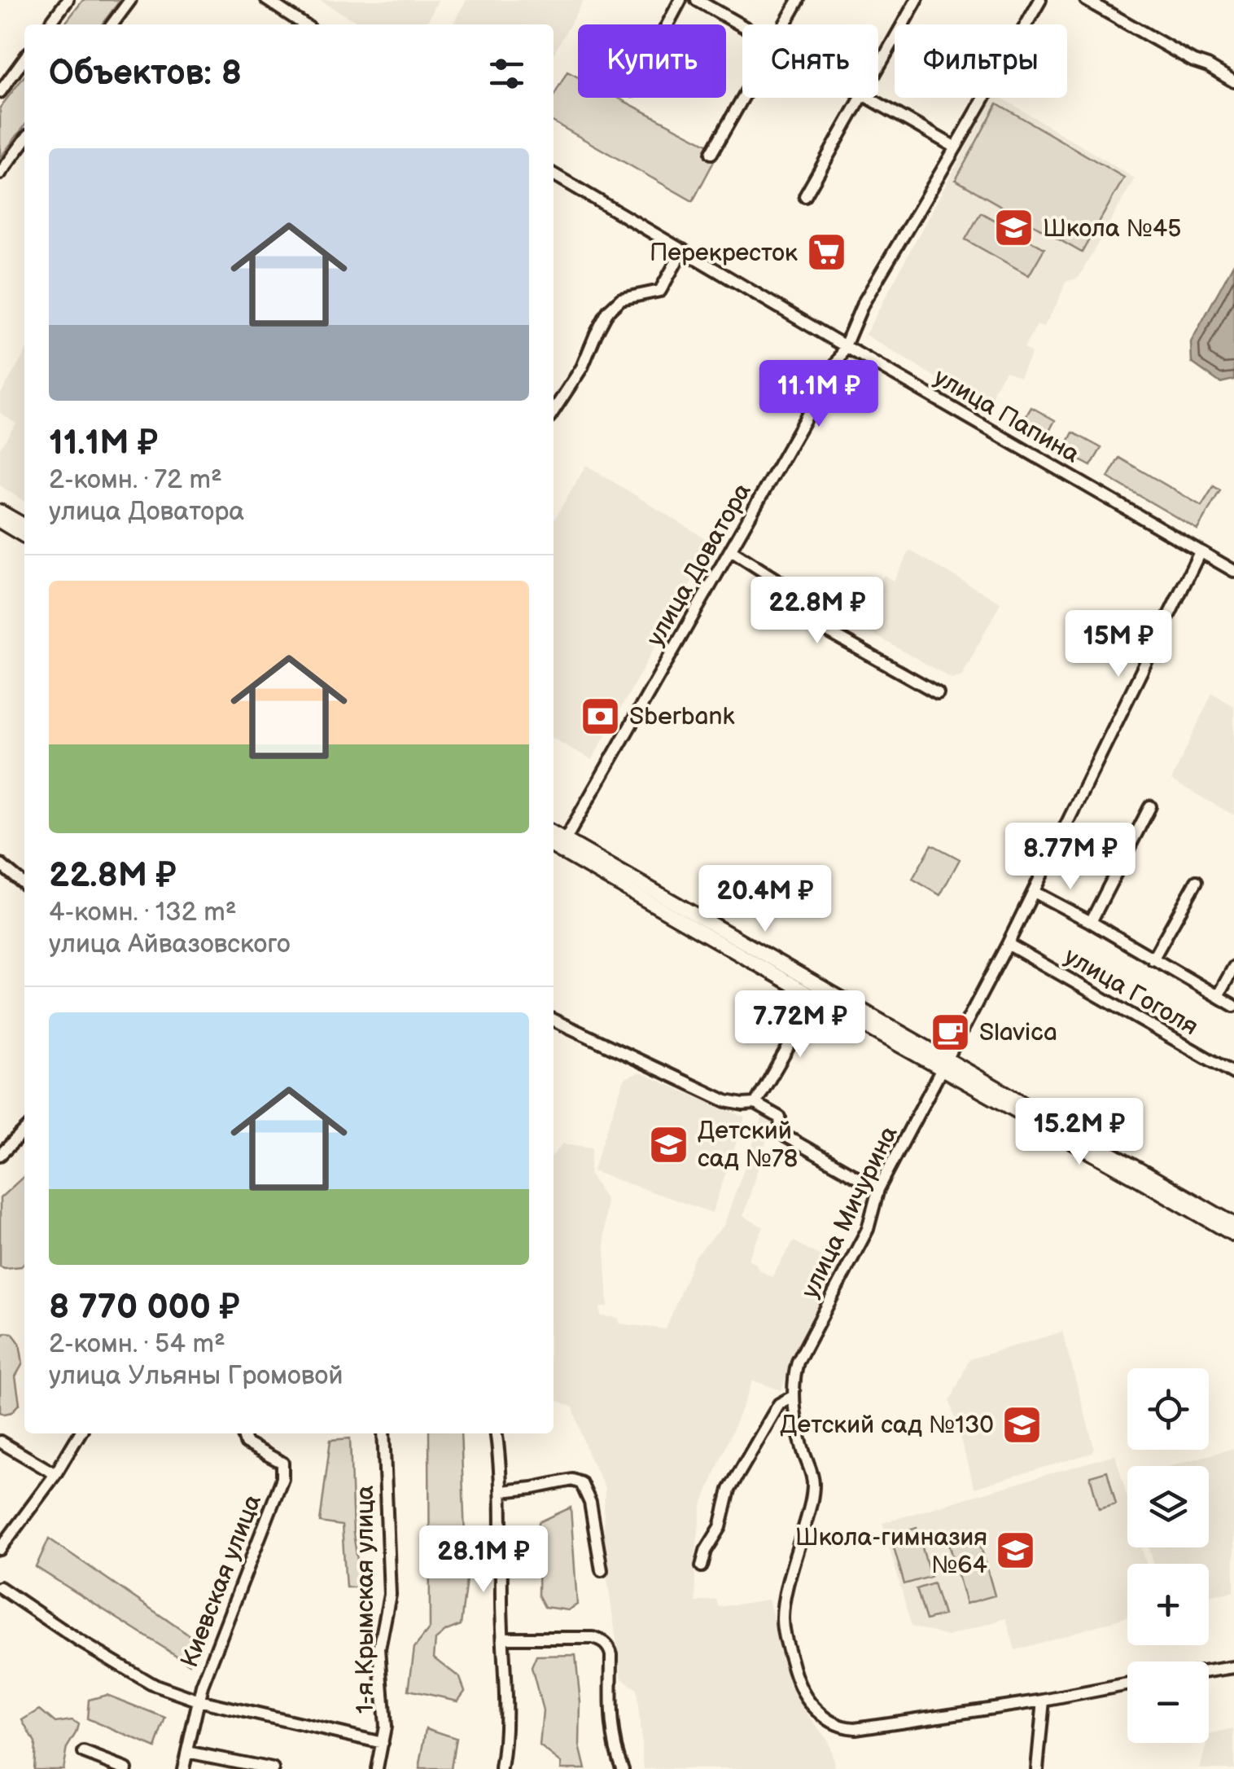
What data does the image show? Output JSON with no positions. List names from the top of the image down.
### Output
{
  "streets": {
    "street": [
      "улица Папина",
      "улица Доватора",
      "улица Гоголя",
      "улица Мичурина",
      "Киевская улица",
      "1-я Крымская улица"
    ]
  },
  "crossings": [
    ["улица Папина", "улица Доватора"],
    ["улица Папина", "улица Мичурина"],
    ["улица Гоголя", "улица Мичурина"]
  ],
  "places": {
    "school or university": [
      "Школа №45",
      "Детский сад №78",
      "Детский сад №130",
      "Школа-гимназия №64"
    ],
    "supermarket": ["Перекресток"],
    "bank": ["Sberbank"],
    "cafe": ["Slavica"]
  },
  "page": {
    "chip": ["Купить", "Снять", "Фильтры"],
    "heading": "Объектов: 8",
    "list": [
      {
        "name": "11.1M ₽",
        "note": "2-комн. · 72 m² · улица Доватора"
      },
      {
        "name": "22.8M ₽",
        "note": "4-комн. · 132 m² · улица Айвазовского"
      },
      {
        "name": "8 770 000 ₽",
        "note": "2-комн. · 54 m² · улица Ульяны Громовой"
      }
    ],
    "price": [
      "11.1M ₽",
      "22.8M ₽",
      "15M ₽",
      "8.77M ₽",
      "20.4M ₽",
      "7.72M ₽",
      "15.2M ₽",
      "28.1M ₽"
    ],
    "map_buttons": ["+", "−"]
  }
}
